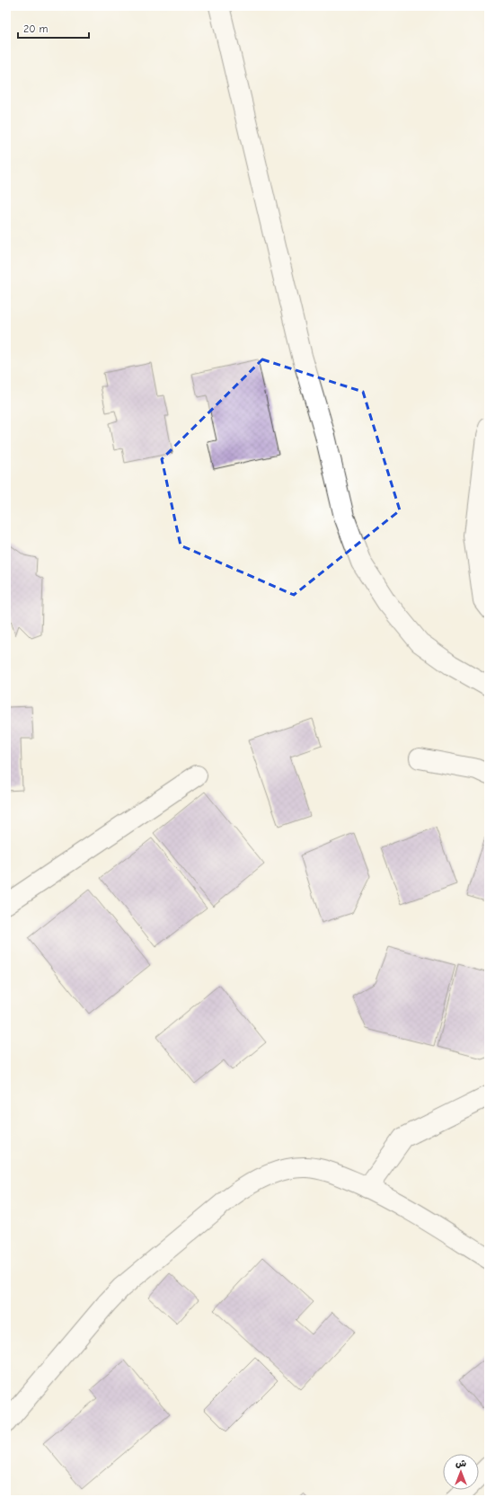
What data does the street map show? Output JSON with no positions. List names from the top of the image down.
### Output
{
  "scale_bar": "20 m",
  "north": "top"
}
